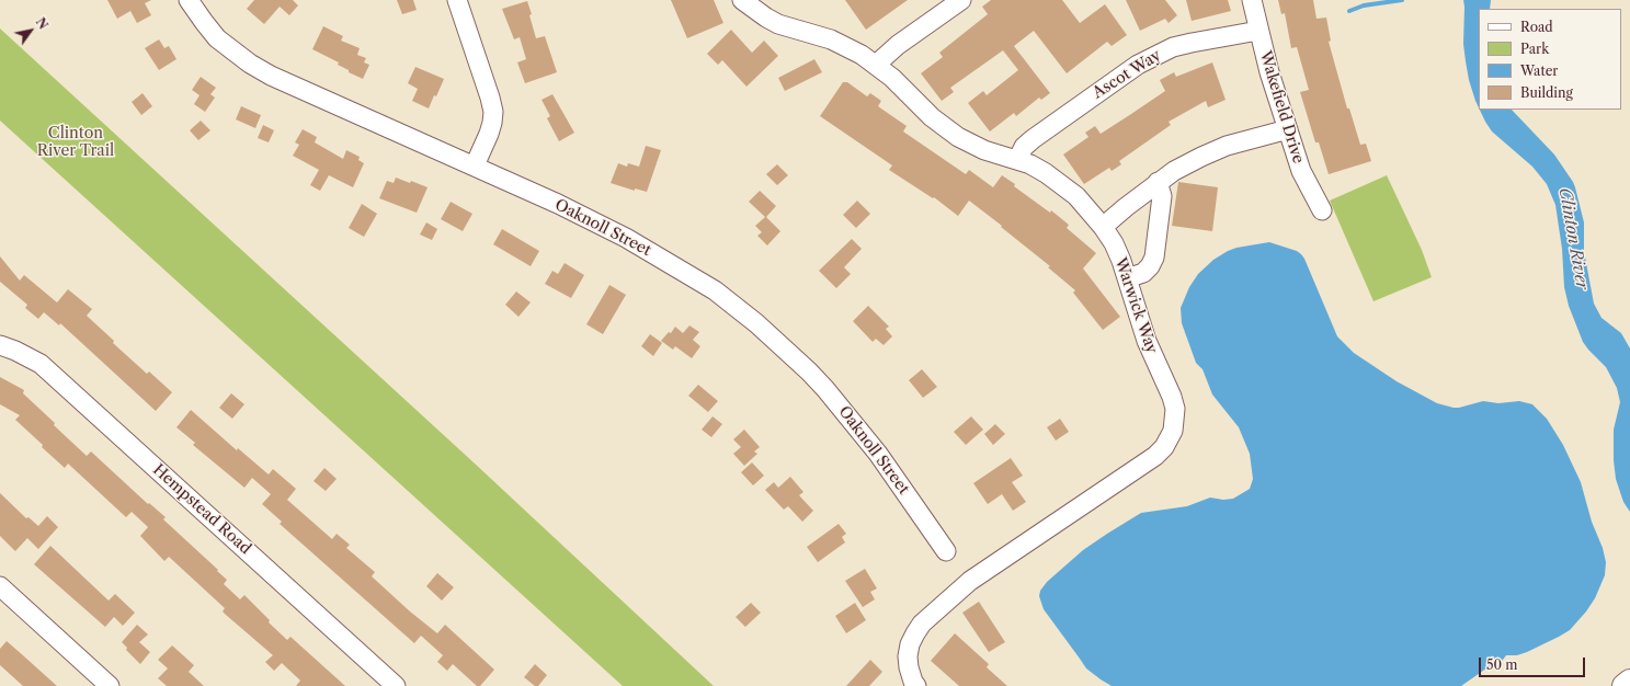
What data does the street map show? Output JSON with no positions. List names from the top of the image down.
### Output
{
  "streets": {
    "street": [
      "Ascot Way",
      "Wakefield Drive",
      "Oaknoll Street",
      "Warwick Way",
      "Hempstead Road"
    ]
  },
  "crossings": [
    ["Ascot Way", "Wakefield Drive"],
    ["Ascot Way", "Warwick Way"]
  ],
  "water": ["Clinton River"],
  "parks": ["Clinton River Trail"],
  "legend": [
    "Road",
    "Park",
    "Water",
    "Building"
  ],
  "scale_bar": "50 m",
  "north": "top right"
}
